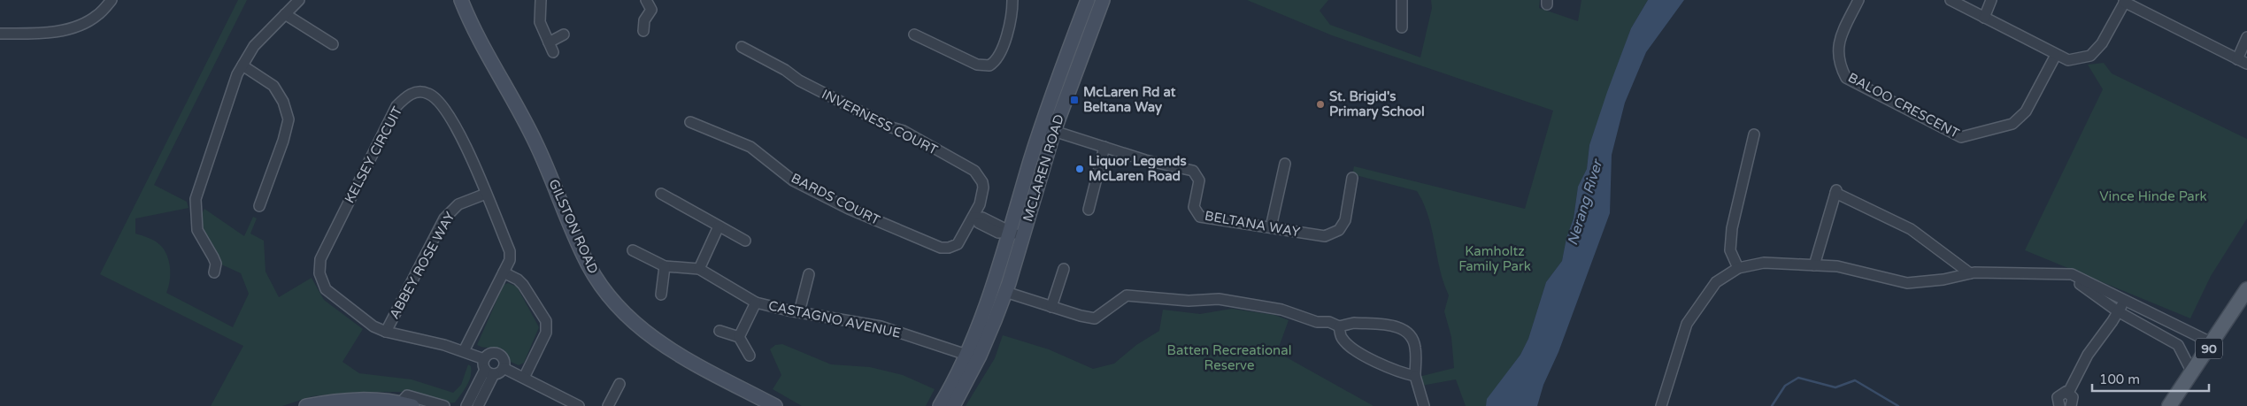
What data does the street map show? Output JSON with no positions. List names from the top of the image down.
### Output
{
  "streets": {
    "main road": ["MCLAREN ROAD", "GILSTON ROAD", "90"],
    "street": [
      "BALOO CRESCENT",
      "INVERNESS COURT",
      "KELSEY CIRCUIT",
      "BARDS COURT",
      "BELTANA WAY",
      "ABBEY ROSE WAY",
      "CASTAGNO AVENUE"
    ]
  },
  "crossings": [
    ["INVERNESS COURT", "BARDS COURT"],
    ["KELSEY CIRCUIT", "ABBEY ROSE WAY"],
    ["MCLAREN ROAD", "BELTANA WAY"],
    ["MCLAREN ROAD", "CASTAGNO AVENUE"]
  ],
  "water": ["Nerang River"],
  "parks": ["Vince Hinde Park", "Kamholtz Family Park", "Batten Recreational Reserve"],
  "places": {
    "transit": ["McLaren Rd at Beltana Way"],
    "other": ["St. Brigid's Primary School", "Liquor Legends McLaren Road"]
  },
  "scale_bar": "100 m"
}
